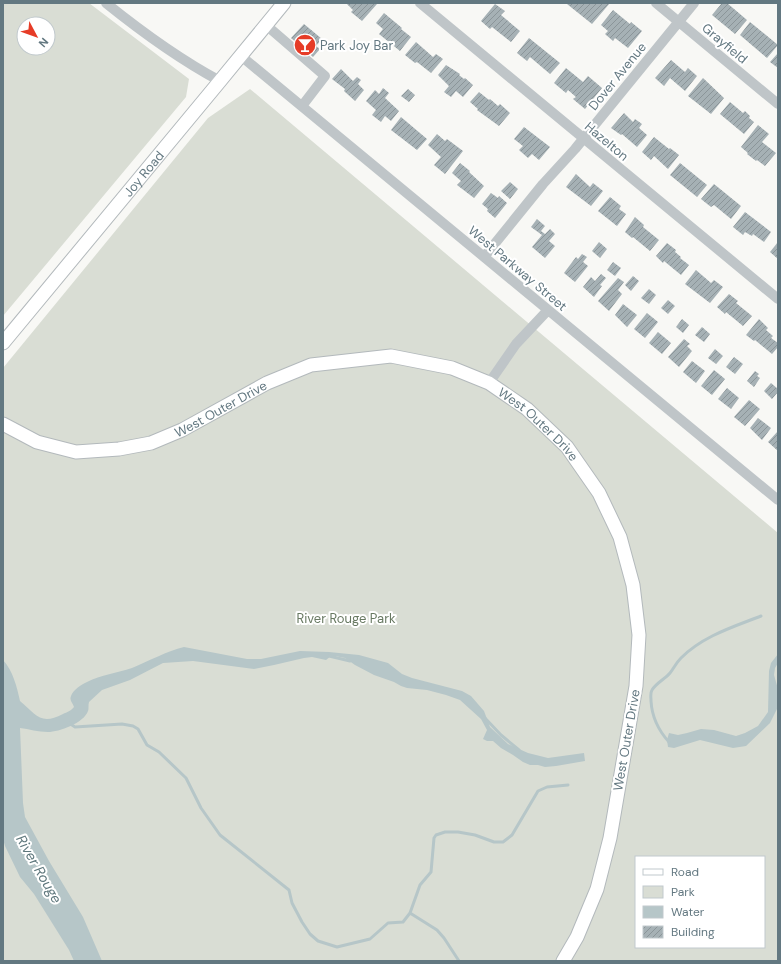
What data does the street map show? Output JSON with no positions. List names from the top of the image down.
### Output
{
  "streets": {
    "main road": ["Joy Road", "West Outer Drive"],
    "street": [
      "Grayfield",
      "Dover Avenue",
      "Hazelton",
      "West Parkway Street"
    ]
  },
  "crossings": [
    ["Grayfield", "Dover Avenue"],
    ["Dover Avenue", "Hazelton"],
    ["Dover Avenue", "West Parkway Street"],
    ["Joy Road", "West Parkway Street"]
  ],
  "water": ["River Rouge"],
  "parks": ["River Rouge Park"],
  "places": {
    "bar": ["Park Joy Bar"]
  },
  "legend": [
    "Road",
    "Park",
    "Water",
    "Building"
  ],
  "north": "bottom right"
}
